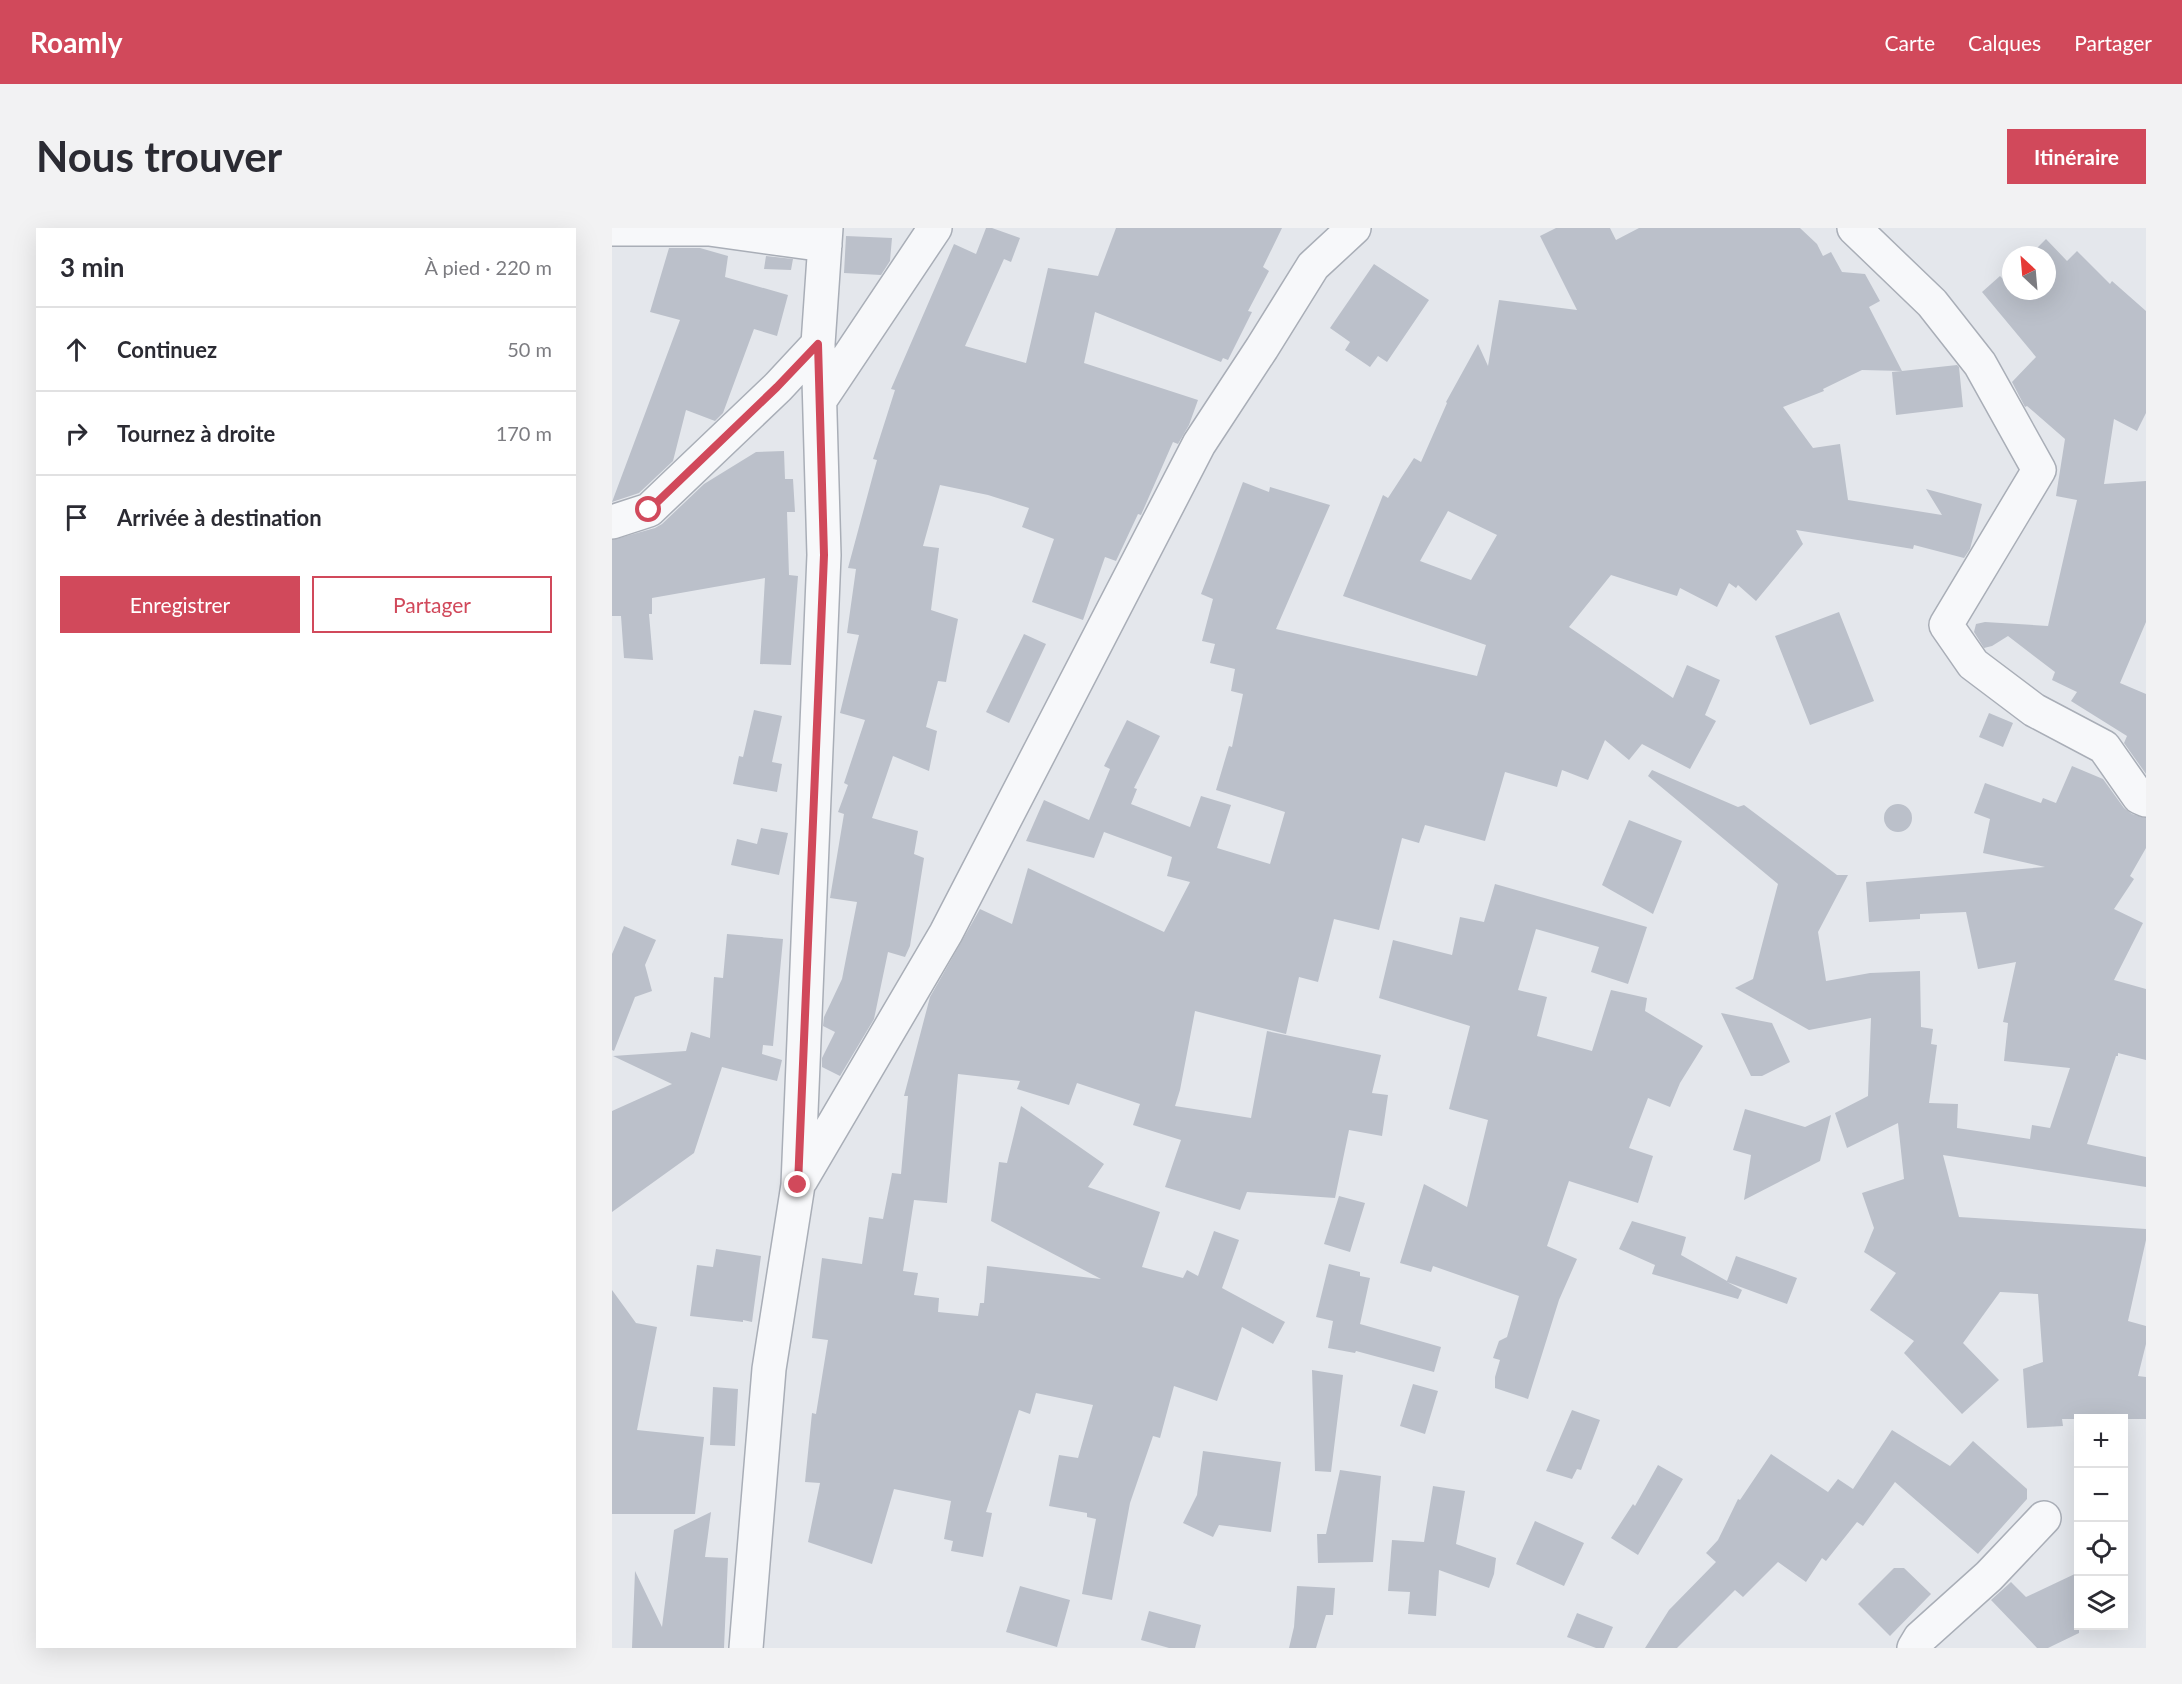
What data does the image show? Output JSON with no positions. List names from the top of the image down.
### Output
{
  "north": "top left",
  "page": {
    "header": "Roamly",
    "nav": ["Carte", "Calques", "Partager"],
    "buttons": [
      "Itinéraire",
      ["Enregistrer", "Partager"]
    ],
    "title": "Nous trouver",
    "heading": ["3 min", "À pied · 220 m"],
    "list": [
      ["Continuez", "50 m"],
      ["Tournez à droite", "170 m"],
      "Arrivée à destination"
    ],
    "map_buttons": ["+", "−"]
  }
}
